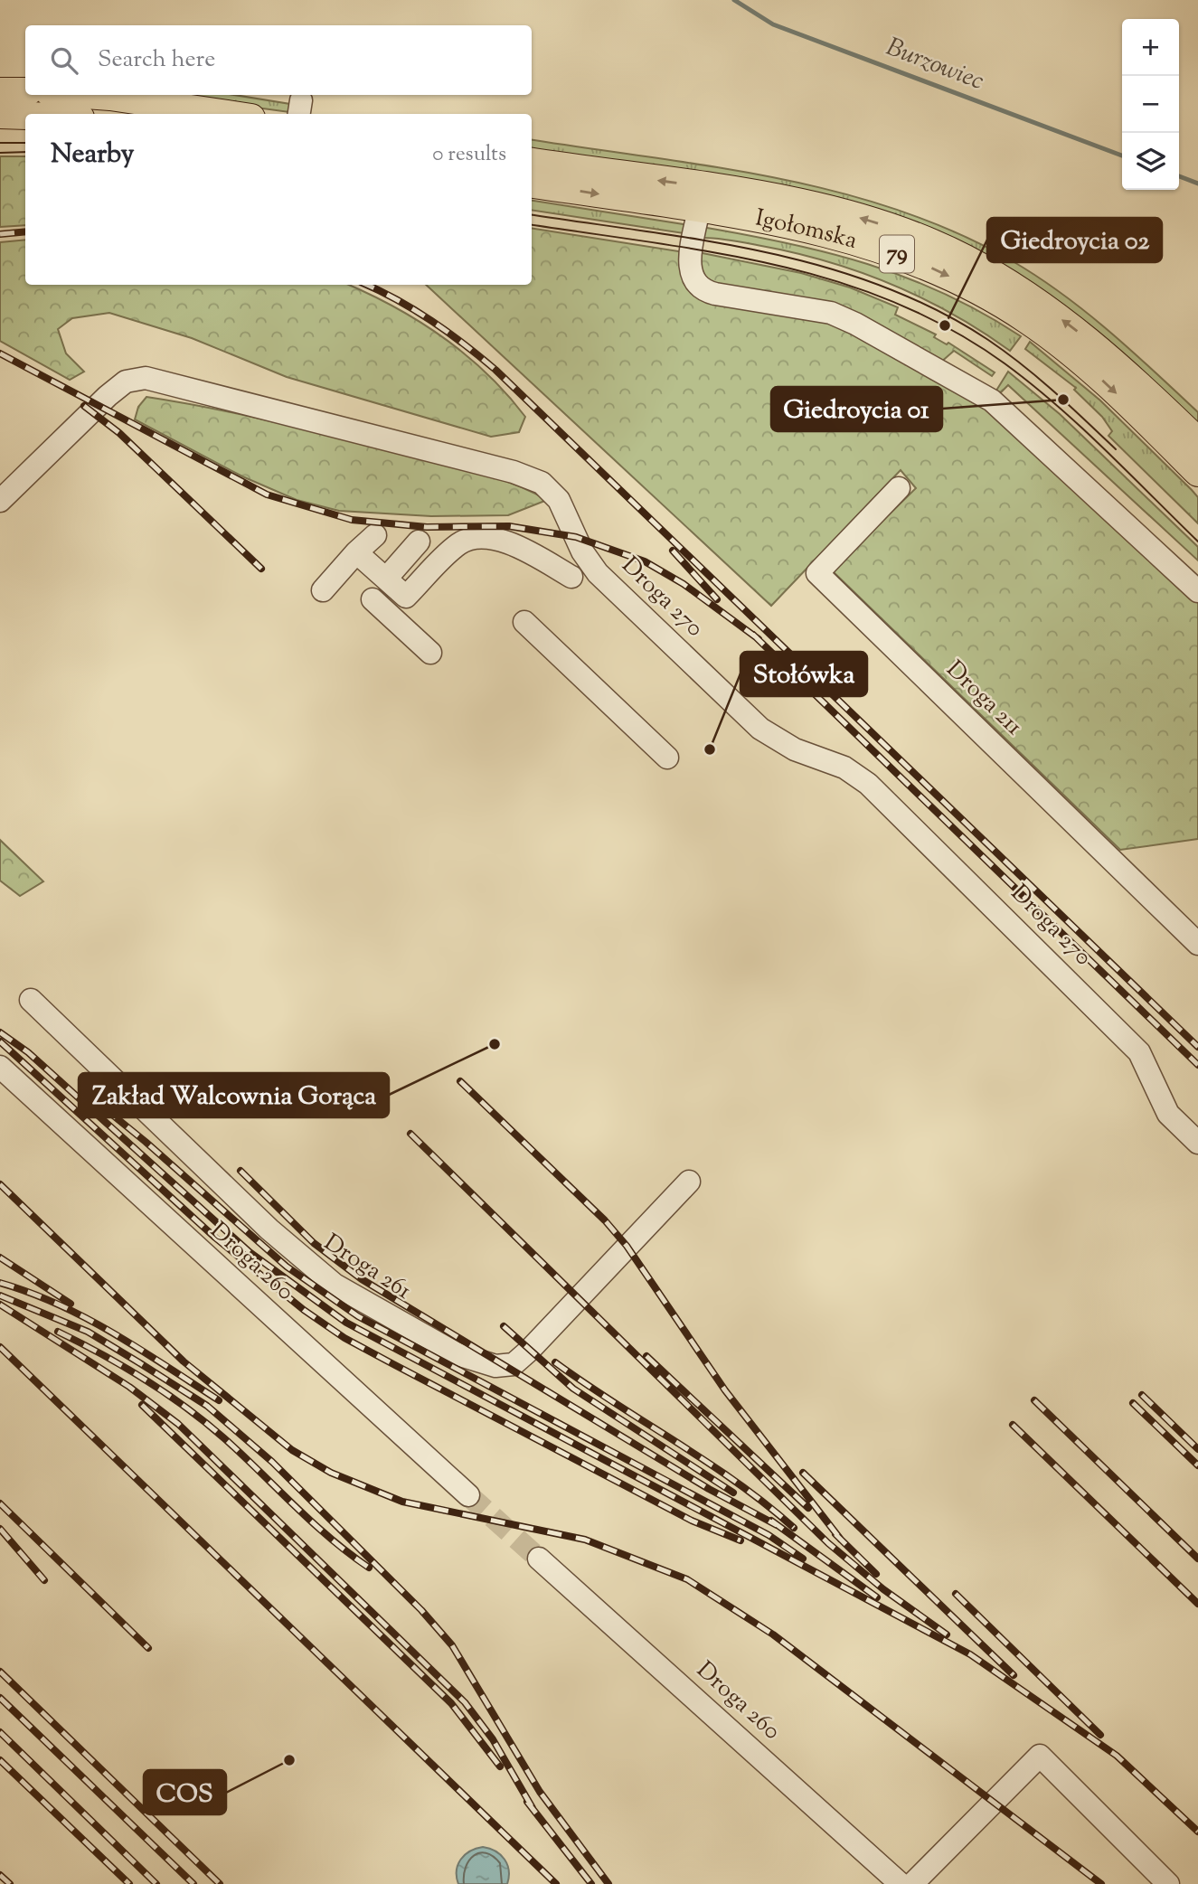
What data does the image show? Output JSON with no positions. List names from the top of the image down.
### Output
{
  "streets": {
    "main road": ["Igołomska", "79"],
    "lane": [
      "Droga 270",
      "Droga 211",
      "Droga 260",
      "Droga 261"
    ]
  },
  "water": ["Burzowiec"],
  "places": [
    "Giedroycia 02",
    "Giedroycia 01",
    "Stołówka",
    "Zakład Walcownia Gorąca",
    "COS"
  ],
  "page": {
    "map_buttons": ["+", "−"],
    "search": "Search here",
    "heading": ["Nearby", "0 results"]
  }
}
